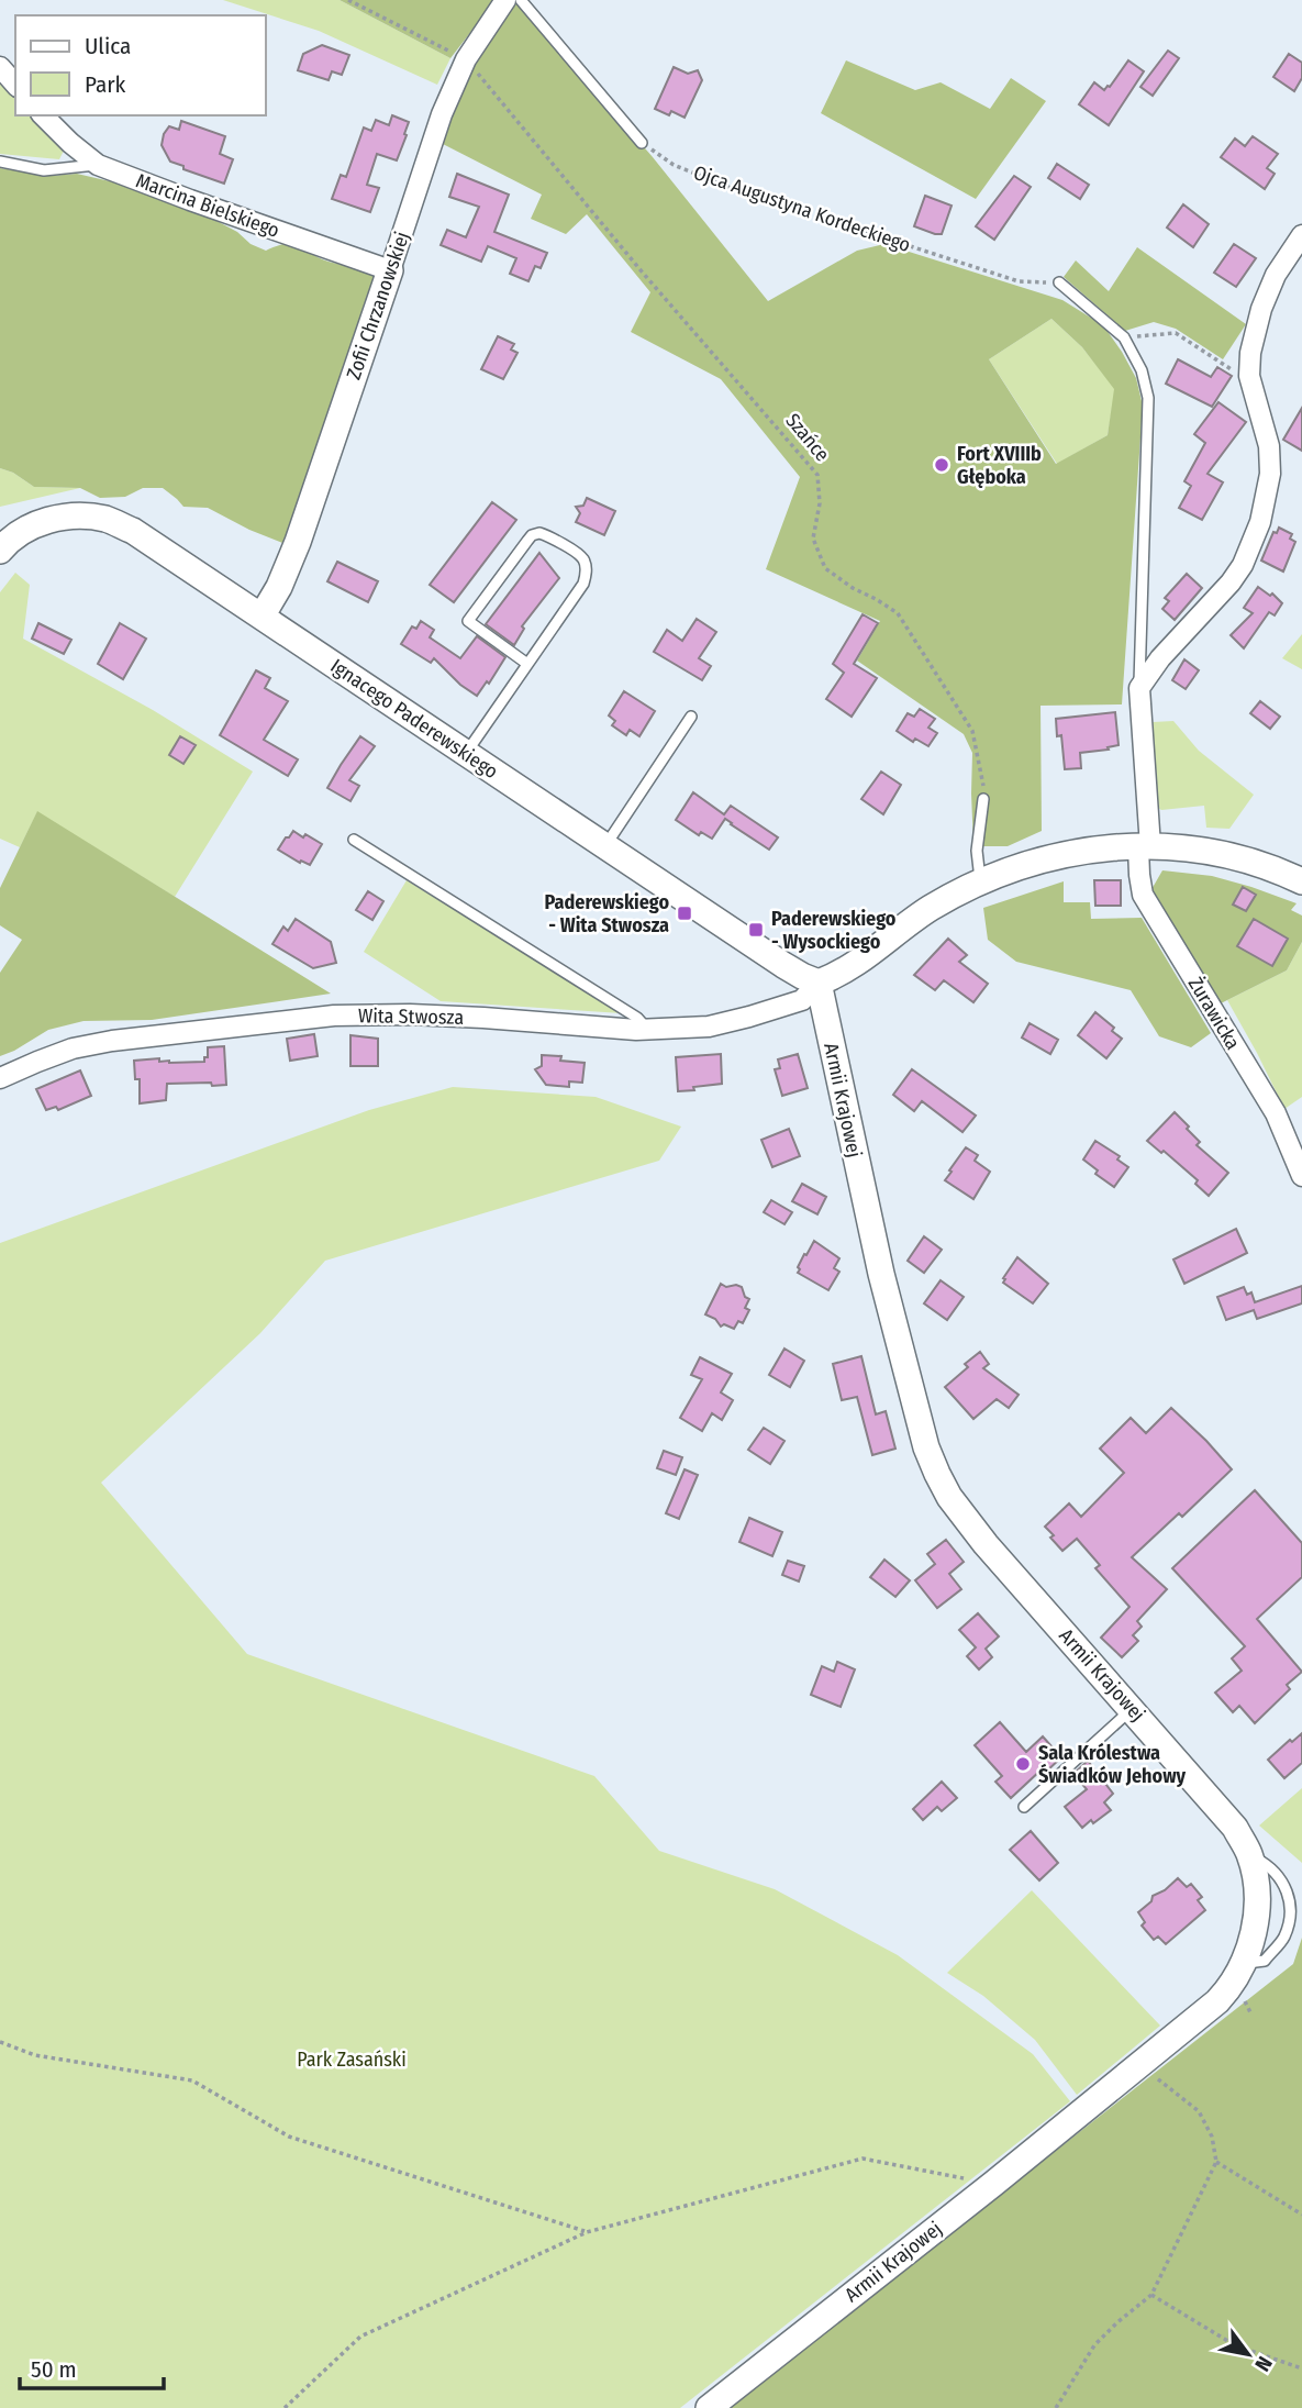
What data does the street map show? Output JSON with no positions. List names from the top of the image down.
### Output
{
  "streets": {
    "street": [
      "Marcina Bielskiego",
      "Zofii Chrzanowskiej",
      "Ignacego Paderewskiego",
      "Żurawicka",
      "Wita Stwosza",
      "Armii Krajowej"
    ],
    "path": ["Ojca Augustyna Kordeckiego", "Szańce"]
  },
  "crossings": [
    ["Marcina Bielskiego", "Zofii Chrzanowskiej"],
    ["Zofii Chrzanowskiej", "Szańce"],
    ["Zofii Chrzanowskiej", "Ignacego Paderewskiego"],
    ["Ignacego Paderewskiego", "Wita Stwosza"],
    ["Ignacego Paderewskiego", "Armii Krajowej"],
    ["Wita Stwosza", "Armii Krajowej"]
  ],
  "parks": ["Park Zasański"],
  "places": {
    "other": ["Fort XVIIIb Głęboka", "Sala Królestwa Świadków Jehowy"],
    "transit": ["Paderewskiego - Wita Stwosza", "Paderewskiego - Wysockiego"]
  },
  "legend": ["Ulica", "Park"],
  "scale_bar": "50 m",
  "north": "bottom right"
}
